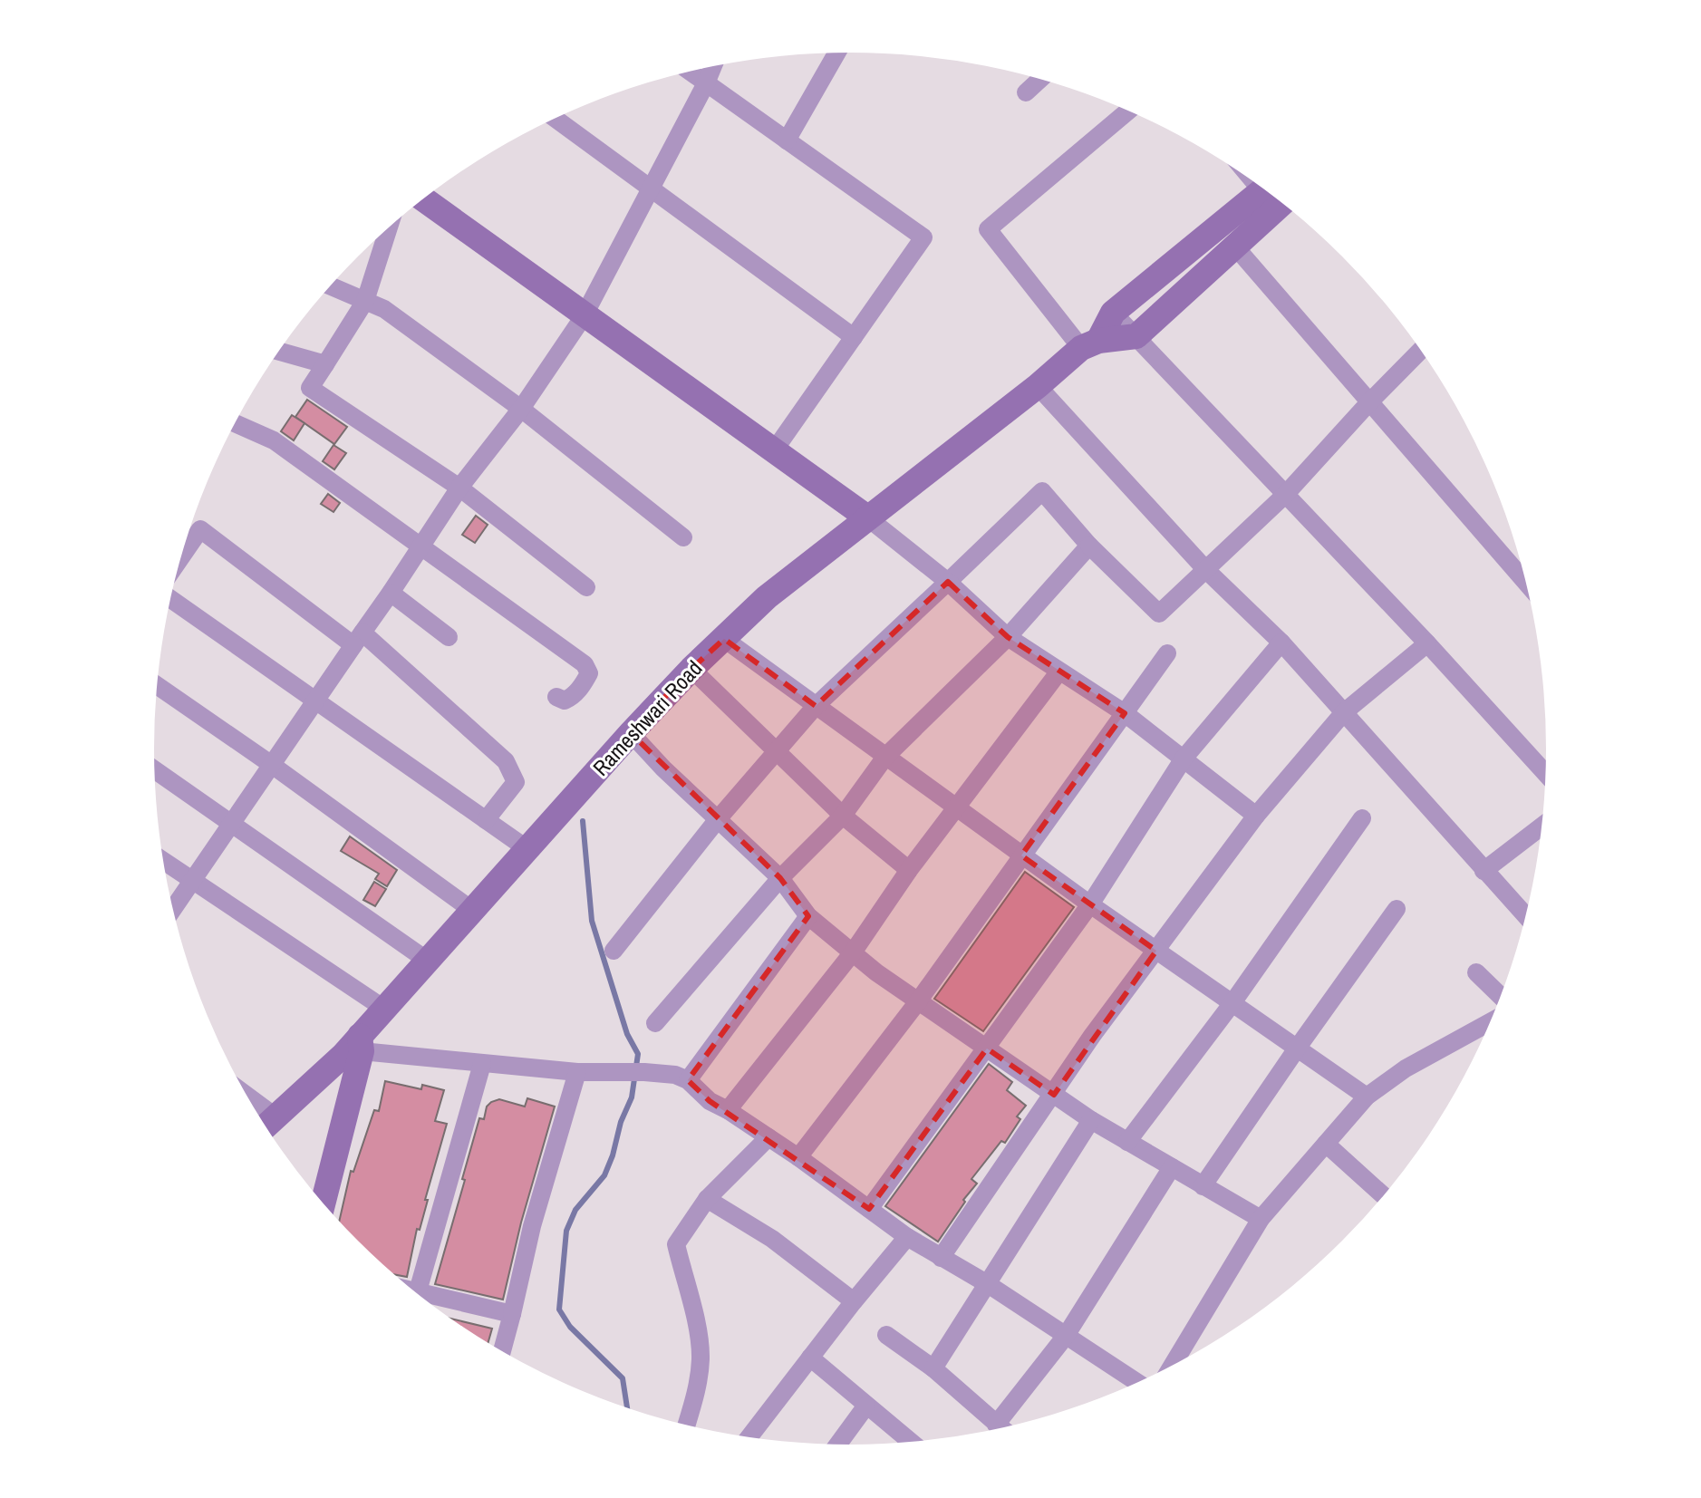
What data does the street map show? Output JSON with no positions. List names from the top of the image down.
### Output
{
  "streets": {
    "main road": ["Rameshwari Road"]
  }
}
